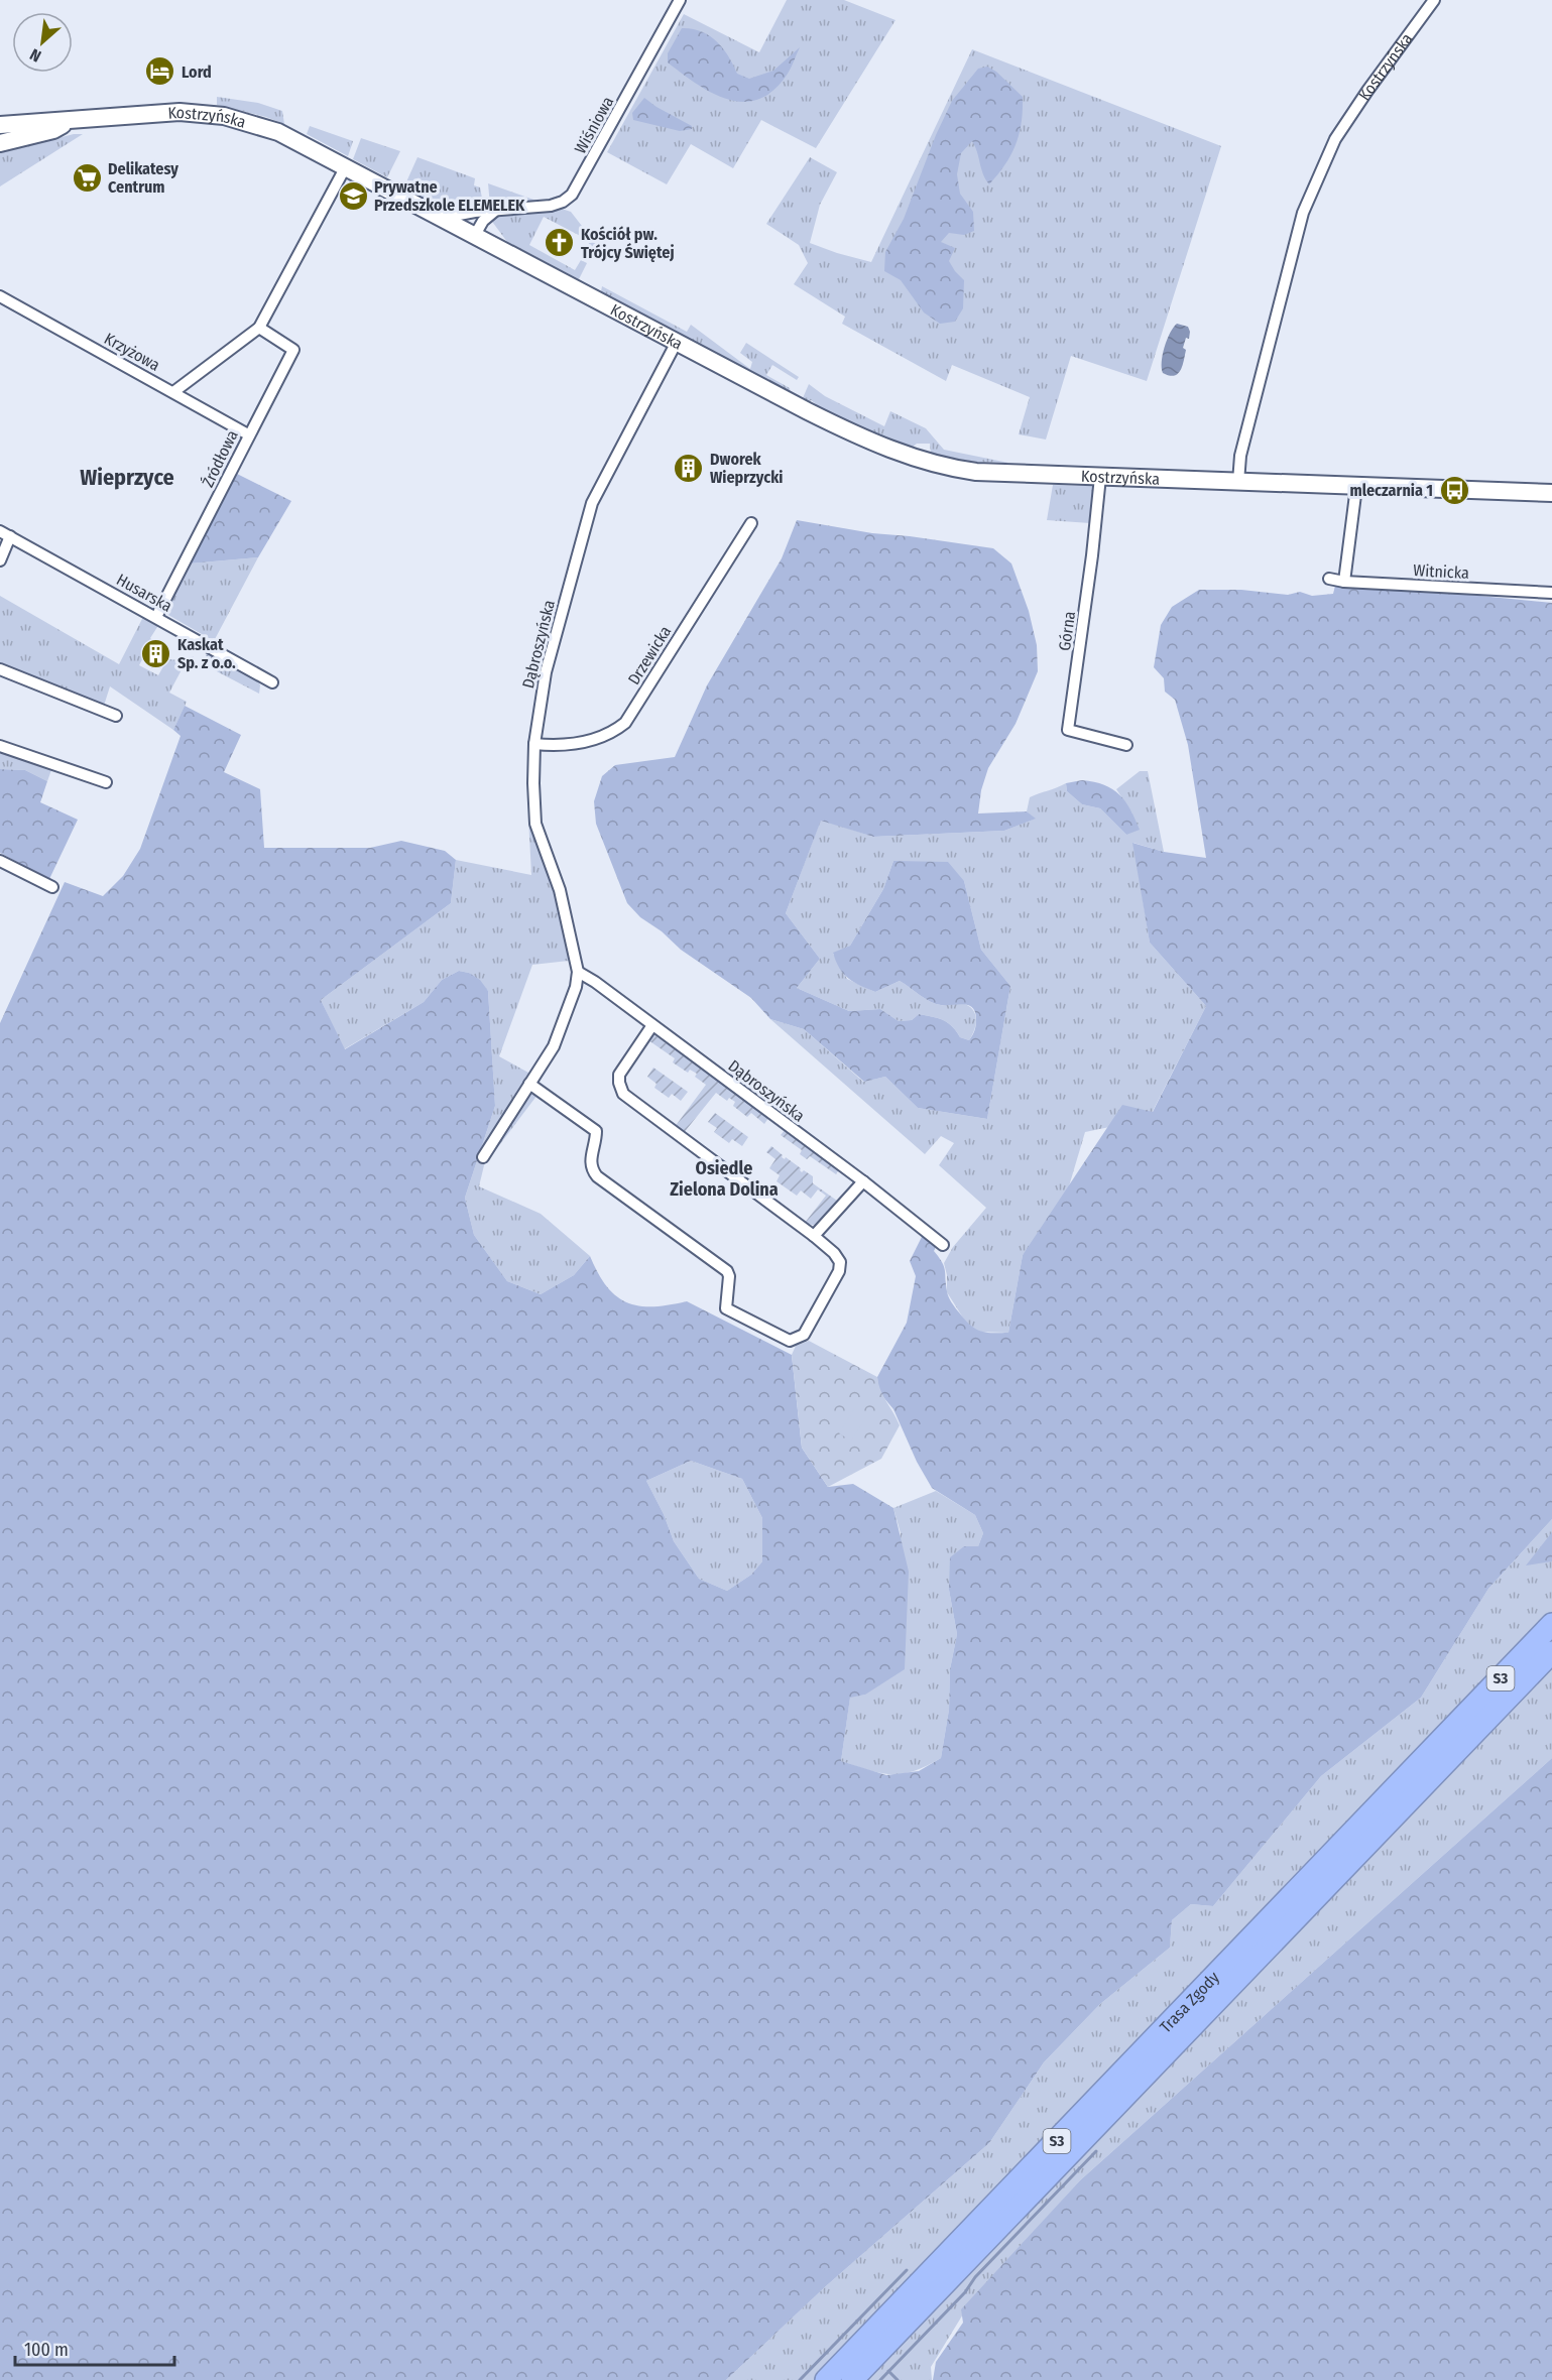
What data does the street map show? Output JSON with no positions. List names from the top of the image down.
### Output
{
  "streets": {
    "highway": ["S3", "Trasa Zgody"],
    "main road": ["Kostrzyńska"],
    "street": [
      "Wiśniowa",
      "Krzyżowa",
      "Źródłowa",
      "Witnicka",
      "Husarska",
      "Górna",
      "Dąbroszyńska",
      "Drzewicka"
    ]
  },
  "crossings": [
    ["Kostrzyńska", "Wiśniowa"],
    ["Kostrzyńska", "Górna"],
    ["Kostrzyńska", "Dąbroszyńska"],
    ["Krzyżowa", "Źródłowa"],
    ["Źródłowa", "Husarska"],
    ["Dąbroszyńska", "Drzewicka"]
  ],
  "districts": ["Wieprzyce", "Osiedle Zielona Dolina"],
  "places": {
    "hotel": ["Lord"],
    "supermarket": ["Delikatesy Centrum"],
    "school or university": ["Prywatne Przedszkole ELEMELEK"],
    "church": ["Kościół pw. Trójcy Świętej"],
    "building": ["Dworek Wieprzycki", "Kaskat Sp. z o.o."],
    "bus stop": ["mleczarnia 1"]
  },
  "scale_bar": "100 m",
  "north": "bottom left"
}
